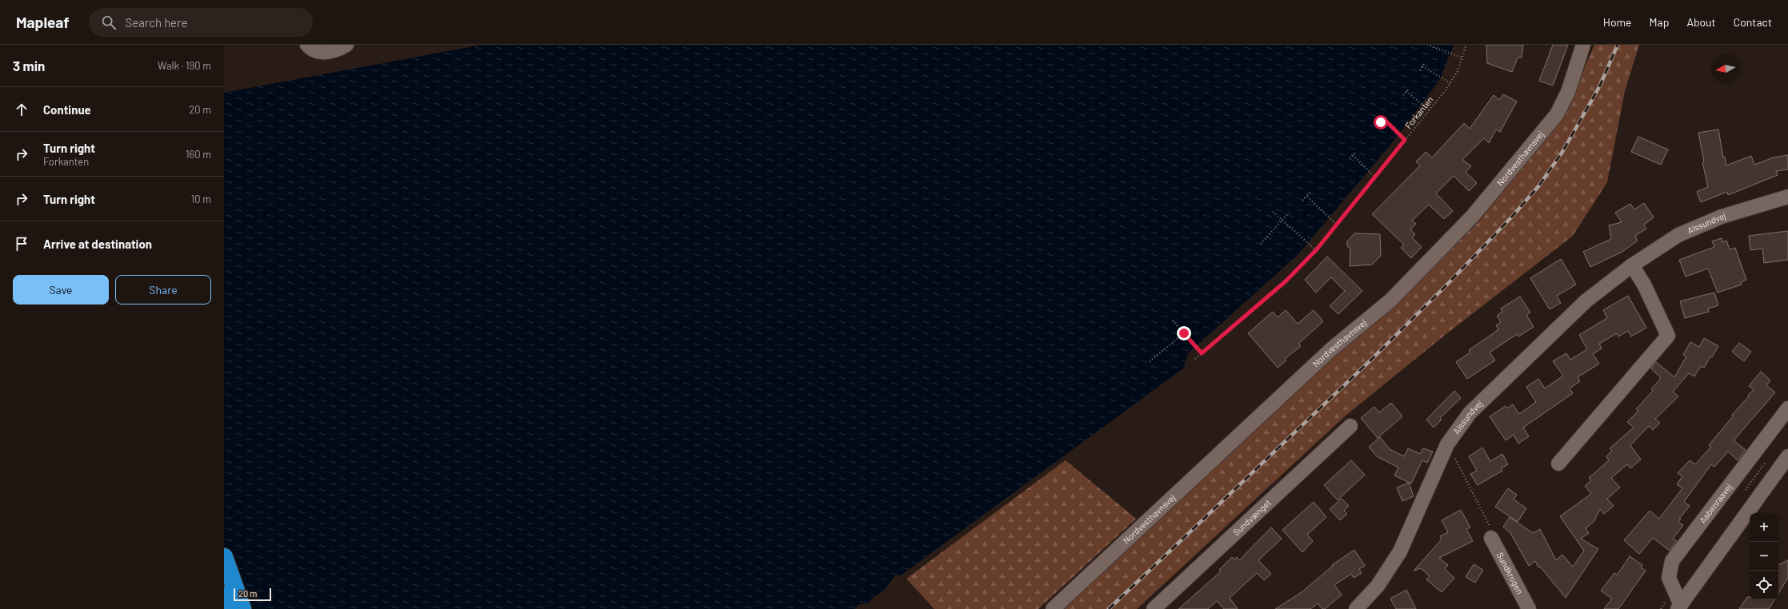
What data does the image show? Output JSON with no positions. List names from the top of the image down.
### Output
{
  "streets": {
    "street": [
      "Nordvesthavnsvej",
      "Alssundvej",
      "Aabenraavej",
      "Sundvænget",
      "Sundkrogen"
    ],
    "path": ["Forkanten"]
  },
  "scale_bar": "20 m",
  "north": "left",
  "page": {
    "header": "Mapleaf",
    "search": "Search here",
    "nav": [
      "Home",
      "Map",
      "About",
      "Contact"
    ],
    "heading": ["3 min", "Walk · 190 m"],
    "list": [
      ["Continue", "20 m"],
      ["Turn right", "Forkanten", "160 m"],
      ["Turn right", "10 m"],
      "Arrive at destination"
    ],
    "buttons": ["Save", "Share"],
    "map_buttons": ["+", "−"],
    "scale": "20 m"
  }
}
